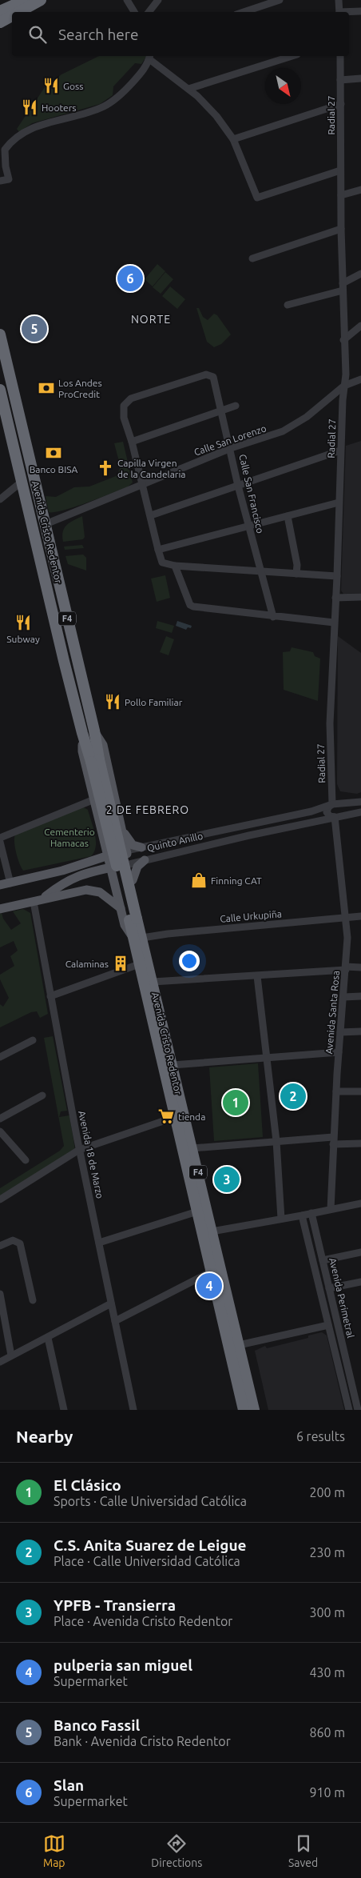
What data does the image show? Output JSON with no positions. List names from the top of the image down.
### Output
{
  "streets": {
    "highway": ["Avenida Cristo Redentor", "F4"],
    "main road": ["Quinto Anillo"],
    "street": [
      "Radial 27",
      "Calle San Lorenzo",
      "Calle San Francisco",
      "Calle Urkupiña",
      "Avenida Santa Rosa",
      "Avenida 18 de Marzo",
      "Avenida Perimetral"
    ]
  },
  "crossings": [
    ["Radial 27", "Calle San Lorenzo"],
    ["Radial 27", "Quinto Anillo"],
    ["Radial 27", "Avenida Santa Rosa"],
    ["Calle San Lorenzo", "Calle San Francisco"],
    ["Calle San Lorenzo", "Avenida Cristo Redentor"],
    ["Avenida Cristo Redentor", "Quinto Anillo"],
    ["Avenida Cristo Redentor", "Calle Urkupiña"],
    ["Quinto Anillo", "Avenida Santa Rosa"],
    ["Quinto Anillo", "Avenida 18 de Marzo"],
    ["Calle Urkupiña", "Avenida Santa Rosa"]
  ],
  "districts": ["NORTE", "2 DE FEBRERO"],
  "parks": ["Cementerio Hamacas"],
  "places": {
    "restaurant": [
      "Goss",
      "Hooters",
      "Subway",
      "Pollo Familiar"
    ],
    "bank": ["Los Andes ProCredit", "Banco BISA"],
    "church": ["Capilla Virgen de la Candelaria"],
    "shop": ["Finning CAT"],
    "building": ["Calaminas"],
    "supermarket": ["tienda"]
  },
  "north": "bottom right",
  "page": {
    "search": "Search here",
    "pins": [
      "6",
      "5",
      "2",
      "1",
      "3",
      "4"
    ],
    "heading": ["Nearby", "6 results"],
    "list": [
      {
        "mark": "1",
        "name": "El Clásico",
        "note": "Sports · Calle Universidad Católica",
        "value": "200 m"
      },
      {
        "mark": "2",
        "name": "C.S. Anita Suarez de Leigue",
        "note": "Place · Calle Universidad Católica",
        "value": "230 m"
      },
      {
        "mark": "3",
        "name": "YPFB - Transierra",
        "note": "Place · Avenida Cristo Redentor",
        "value": "300 m"
      },
      {
        "mark": "4",
        "name": "pulperia san miguel",
        "note": "Supermarket",
        "value": "430 m"
      },
      {
        "mark": "5",
        "name": "Banco Fassil",
        "note": "Bank · Avenida Cristo Redentor",
        "value": "860 m"
      },
      {
        "mark": "6",
        "name": "Slan",
        "note": "Supermarket",
        "value": "910 m"
      }
    ],
    "nav": ["Map", "Directions", "Saved"]
  }
}
